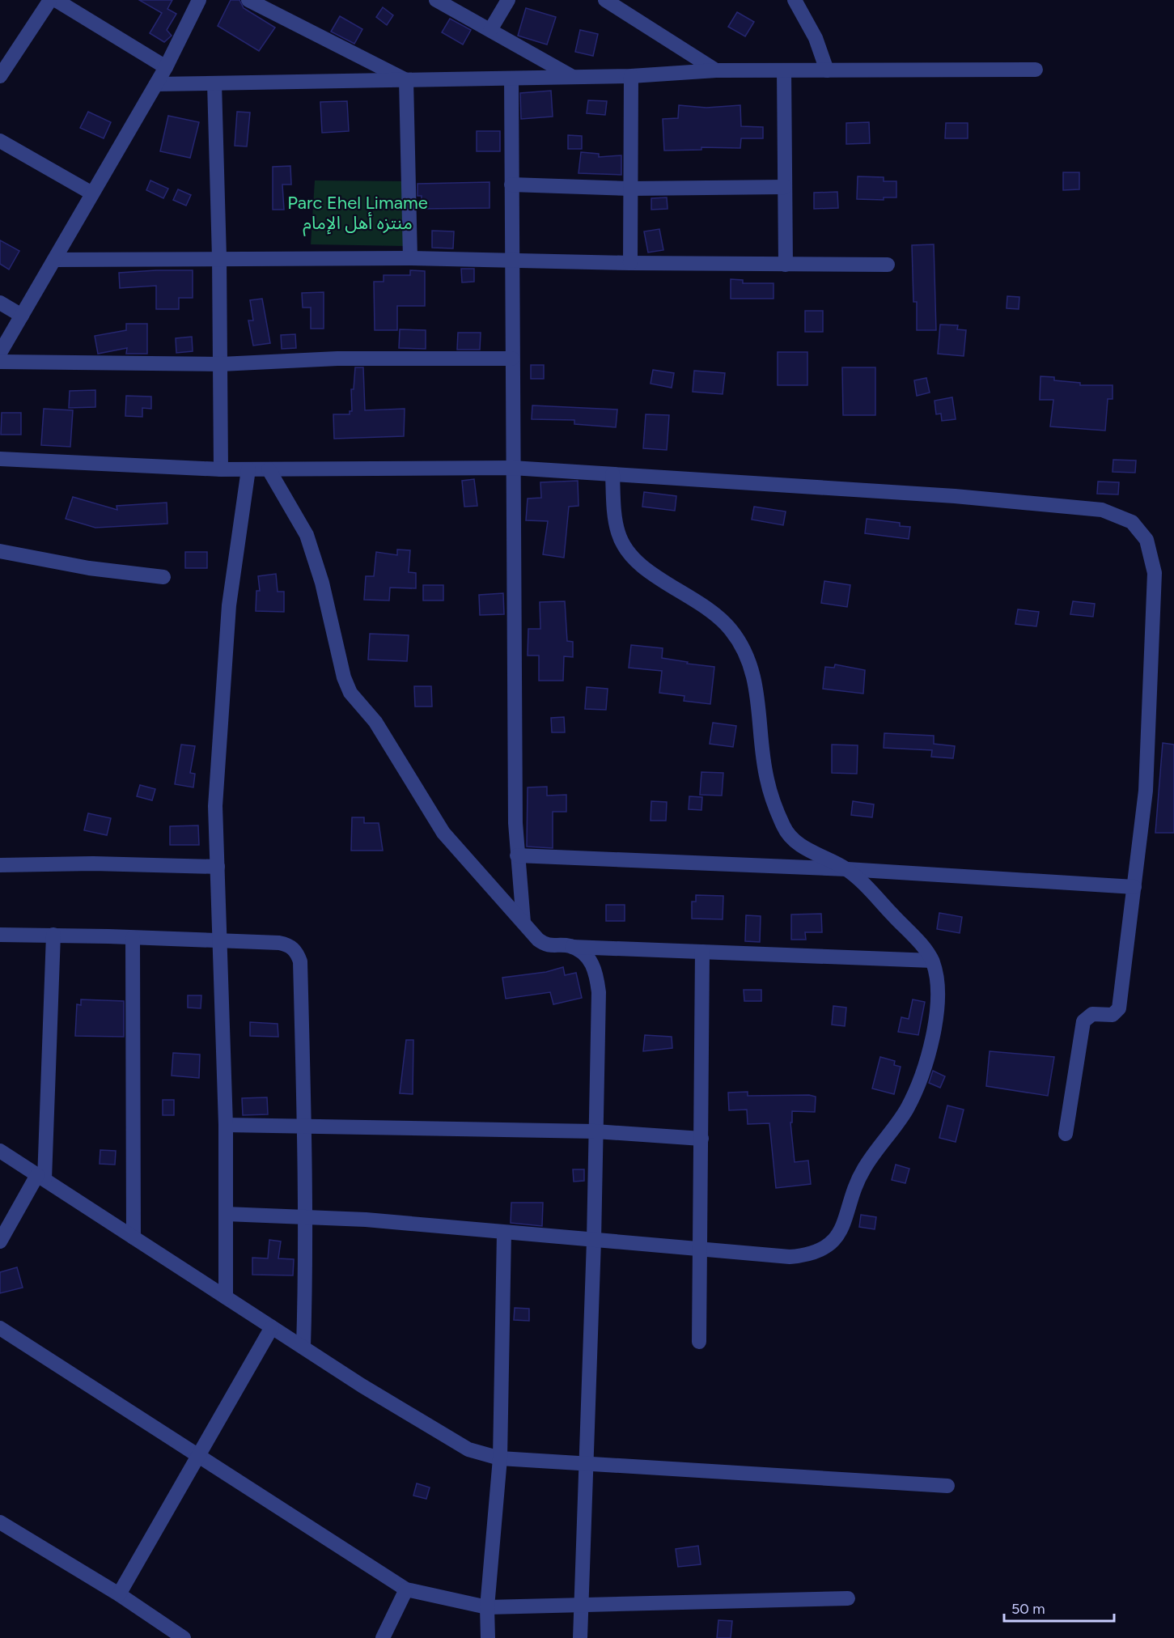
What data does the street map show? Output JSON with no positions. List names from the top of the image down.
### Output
{
  "parks": ["Parc Ehel Limame منتزه أهل الإمام"],
  "scale_bar": "50 m"
}
